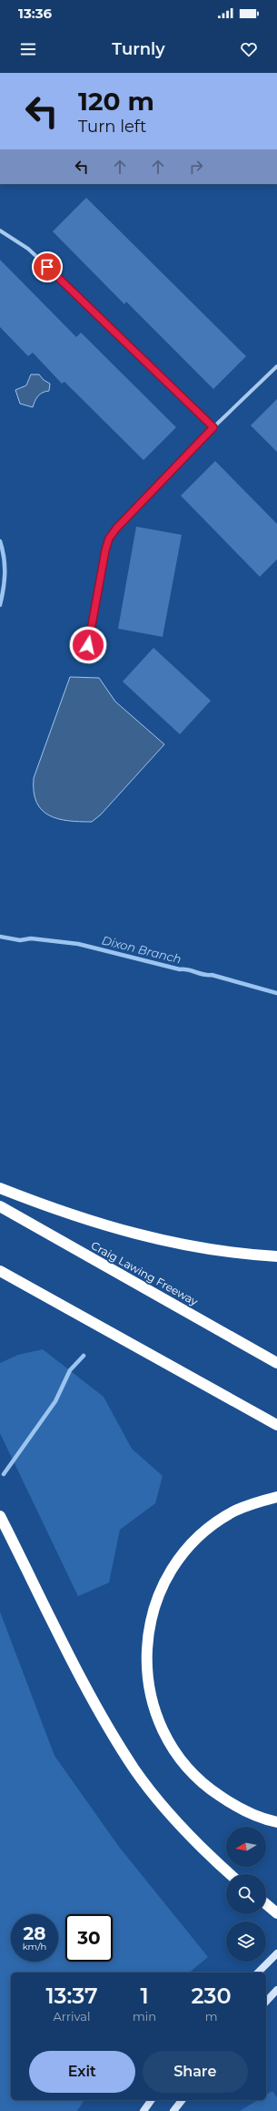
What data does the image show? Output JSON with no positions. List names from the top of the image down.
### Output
{
  "streets": {
    "highway": ["Craig Lawing Freeway"]
  },
  "water": ["Dixon Branch"],
  "north": "left",
  "page": {
    "status": "13:36",
    "header": "Turnly",
    "turn": ["120 m", "Turn left"],
    "speed": "28 km/h",
    "limit": "30",
    "eta": [
      "13:37",
      "Arrival",
      "1",
      "min",
      "230",
      "m"
    ],
    "buttons": ["Exit", "Share"]
  }
}
